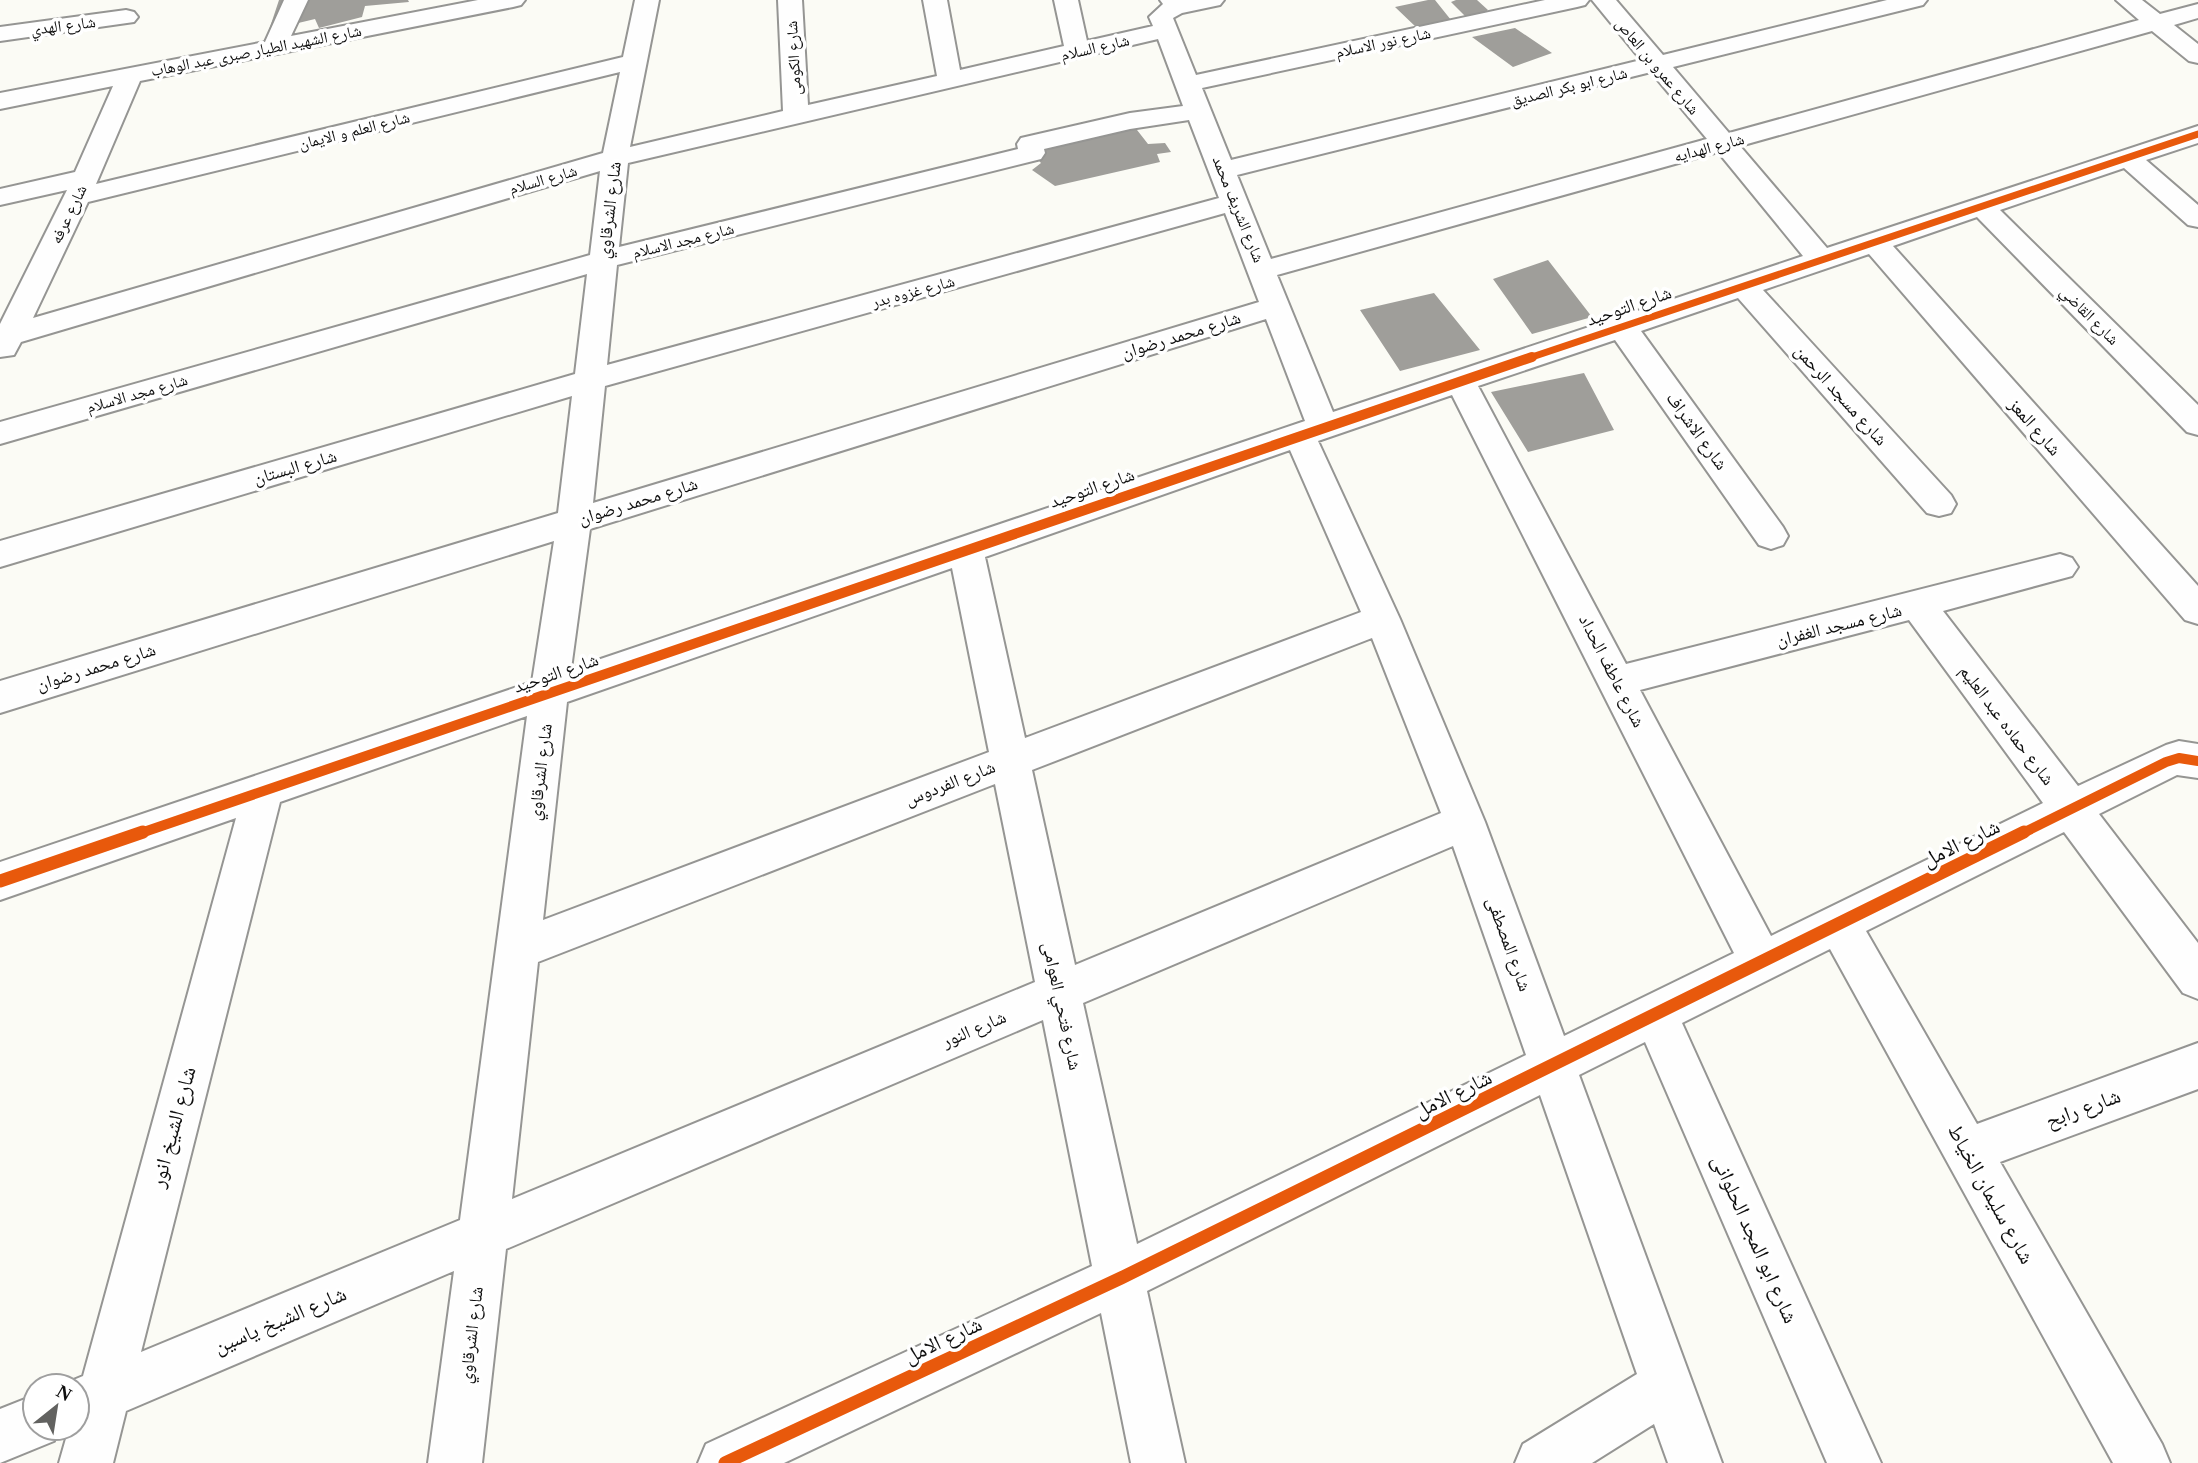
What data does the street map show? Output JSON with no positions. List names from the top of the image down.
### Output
{
  "streets": {
    "street": [
      "شارع الهدي",
      "شارع نور الاسلام",
      "شارع السلام",
      "شارع الشهيد الطيار صبرى عبد الوهاب",
      "شارع الكومى",
      "شارع عمرو بن العاص",
      "شارع ابو بكر الصديق",
      "شارع العلم و الايمان",
      "شارع الهدايه",
      "شارع الشريف محمد",
      "شارع الشرقاوي",
      "شارع عرفه",
      "شارع مجد الاسلام",
      "شارع غزوه بدر",
      "شارع التوحيد",
      "شارع القاضي",
      "شارع محمد رضوان",
      "شارع مسجد الرحمن",
      "شارع المعز",
      "شارع الاشراف",
      "شارع البستان",
      "شارع مسجد الغفران",
      "شارع عاطف الحداد",
      "شارع حماده عبد العليم",
      "شارع الفردوس",
      "شارع الامل",
      "شارع المصطفى",
      "شارع فتحي العوامى",
      "شارع النور",
      "شارع رابح",
      "شارع الشيخ انور",
      "شارع سليمان الخياط",
      "شارع ابو المجد الحلوانى",
      "شارع الشيخ ياسين"
    ]
  },
  "crossings": [
    ["شارع الهدي", "شارع الشهيد الطيار صبرى عبد الوهاب"],
    ["شارع نور الاسلام", "شارع الشريف محمد"],
    ["شارع السلام", "شارع الكومى"],
    ["شارع السلام", "شارع الشريف محمد"],
    ["شارع السلام", "شارع الشرقاوي"],
    ["شارع السلام", "شارع عرفه"],
    ["شارع الشهيد الطيار صبرى عبد الوهاب", "شارع عرفه"],
    ["شارع عمرو بن العاص", "شارع ابو بكر الصديق"],
    ["شارع عمرو بن العاص", "شارع الهدايه"],
    ["شارع عمرو بن العاص", "شارع التوحيد"],
    ["شارع ابو بكر الصديق", "شارع الشريف محمد"],
    ["شارع العلم و الايمان", "شارع الشرقاوي"],
    ["شارع العلم و الايمان", "شارع عرفه"],
    ["شارع الهدايه", "شارع الشريف محمد"],
    ["شارع الشريف محمد", "شارع مجد الاسلام"],
    ["شارع الشريف محمد", "شارع غزوه بدر"],
    ["شارع الشريف محمد", "شارع التوحيد"],
    ["شارع الشريف محمد", "شارع محمد رضوان"],
    ["شارع الشريف محمد", "شارع المصطفى"],
    ["شارع الشرقاوي", "شارع مجد الاسلام"],
    ["شارع الشرقاوي", "شارع غزوه بدر"],
    ["شارع الشرقاوي", "شارع التوحيد"],
    ["شارع الشرقاوي", "شارع محمد رضوان"],
    ["شارع الشرقاوي", "شارع البستان"],
    ["شارع الشرقاوي", "شارع الفردوس"],
    ["شارع الشرقاوي", "شارع النور"],
    ["شارع الشرقاوي", "شارع الشيخ ياسين"],
    ["شارع غزوه بدر", "شارع البستان"],
    ["شارع التوحيد", "شارع القاضي"],
    ["شارع التوحيد", "شارع مسجد الرحمن"],
    ["شارع التوحيد", "شارع المعز"],
    ["شارع التوحيد", "شارع الاشراف"],
    ["شارع التوحيد", "شارع عاطف الحداد"],
    ["شارع التوحيد", "شارع المصطفى"],
    ["شارع التوحيد", "شارع فتحي العوامى"],
    ["شارع التوحيد", "شارع الشيخ انور"],
    ["شارع مسجد الغفران", "شارع عاطف الحداد"],
    ["شارع مسجد الغفران", "شارع حماده عبد العليم"],
    ["شارع عاطف الحداد", "شارع الامل"],
    ["شارع حماده عبد العليم", "شارع الامل"],
    ["شارع الفردوس", "شارع المصطفى"],
    ["شارع الفردوس", "شارع فتحي العوامى"],
    ["شارع الامل", "شارع المصطفى"],
    ["شارع الامل", "شارع فتحي العوامى"],
    ["شارع الامل", "شارع سليمان الخياط"],
    ["شارع الامل", "شارع ابو المجد الحلوانى"],
    ["شارع المصطفى", "شارع النور"],
    ["شارع فتحي العوامى", "شارع النور"],
    ["شارع النور", "شارع الشيخ ياسين"],
    ["شارع رابح", "شارع سليمان الخياط"]
  ],
  "north": "top right"
}
